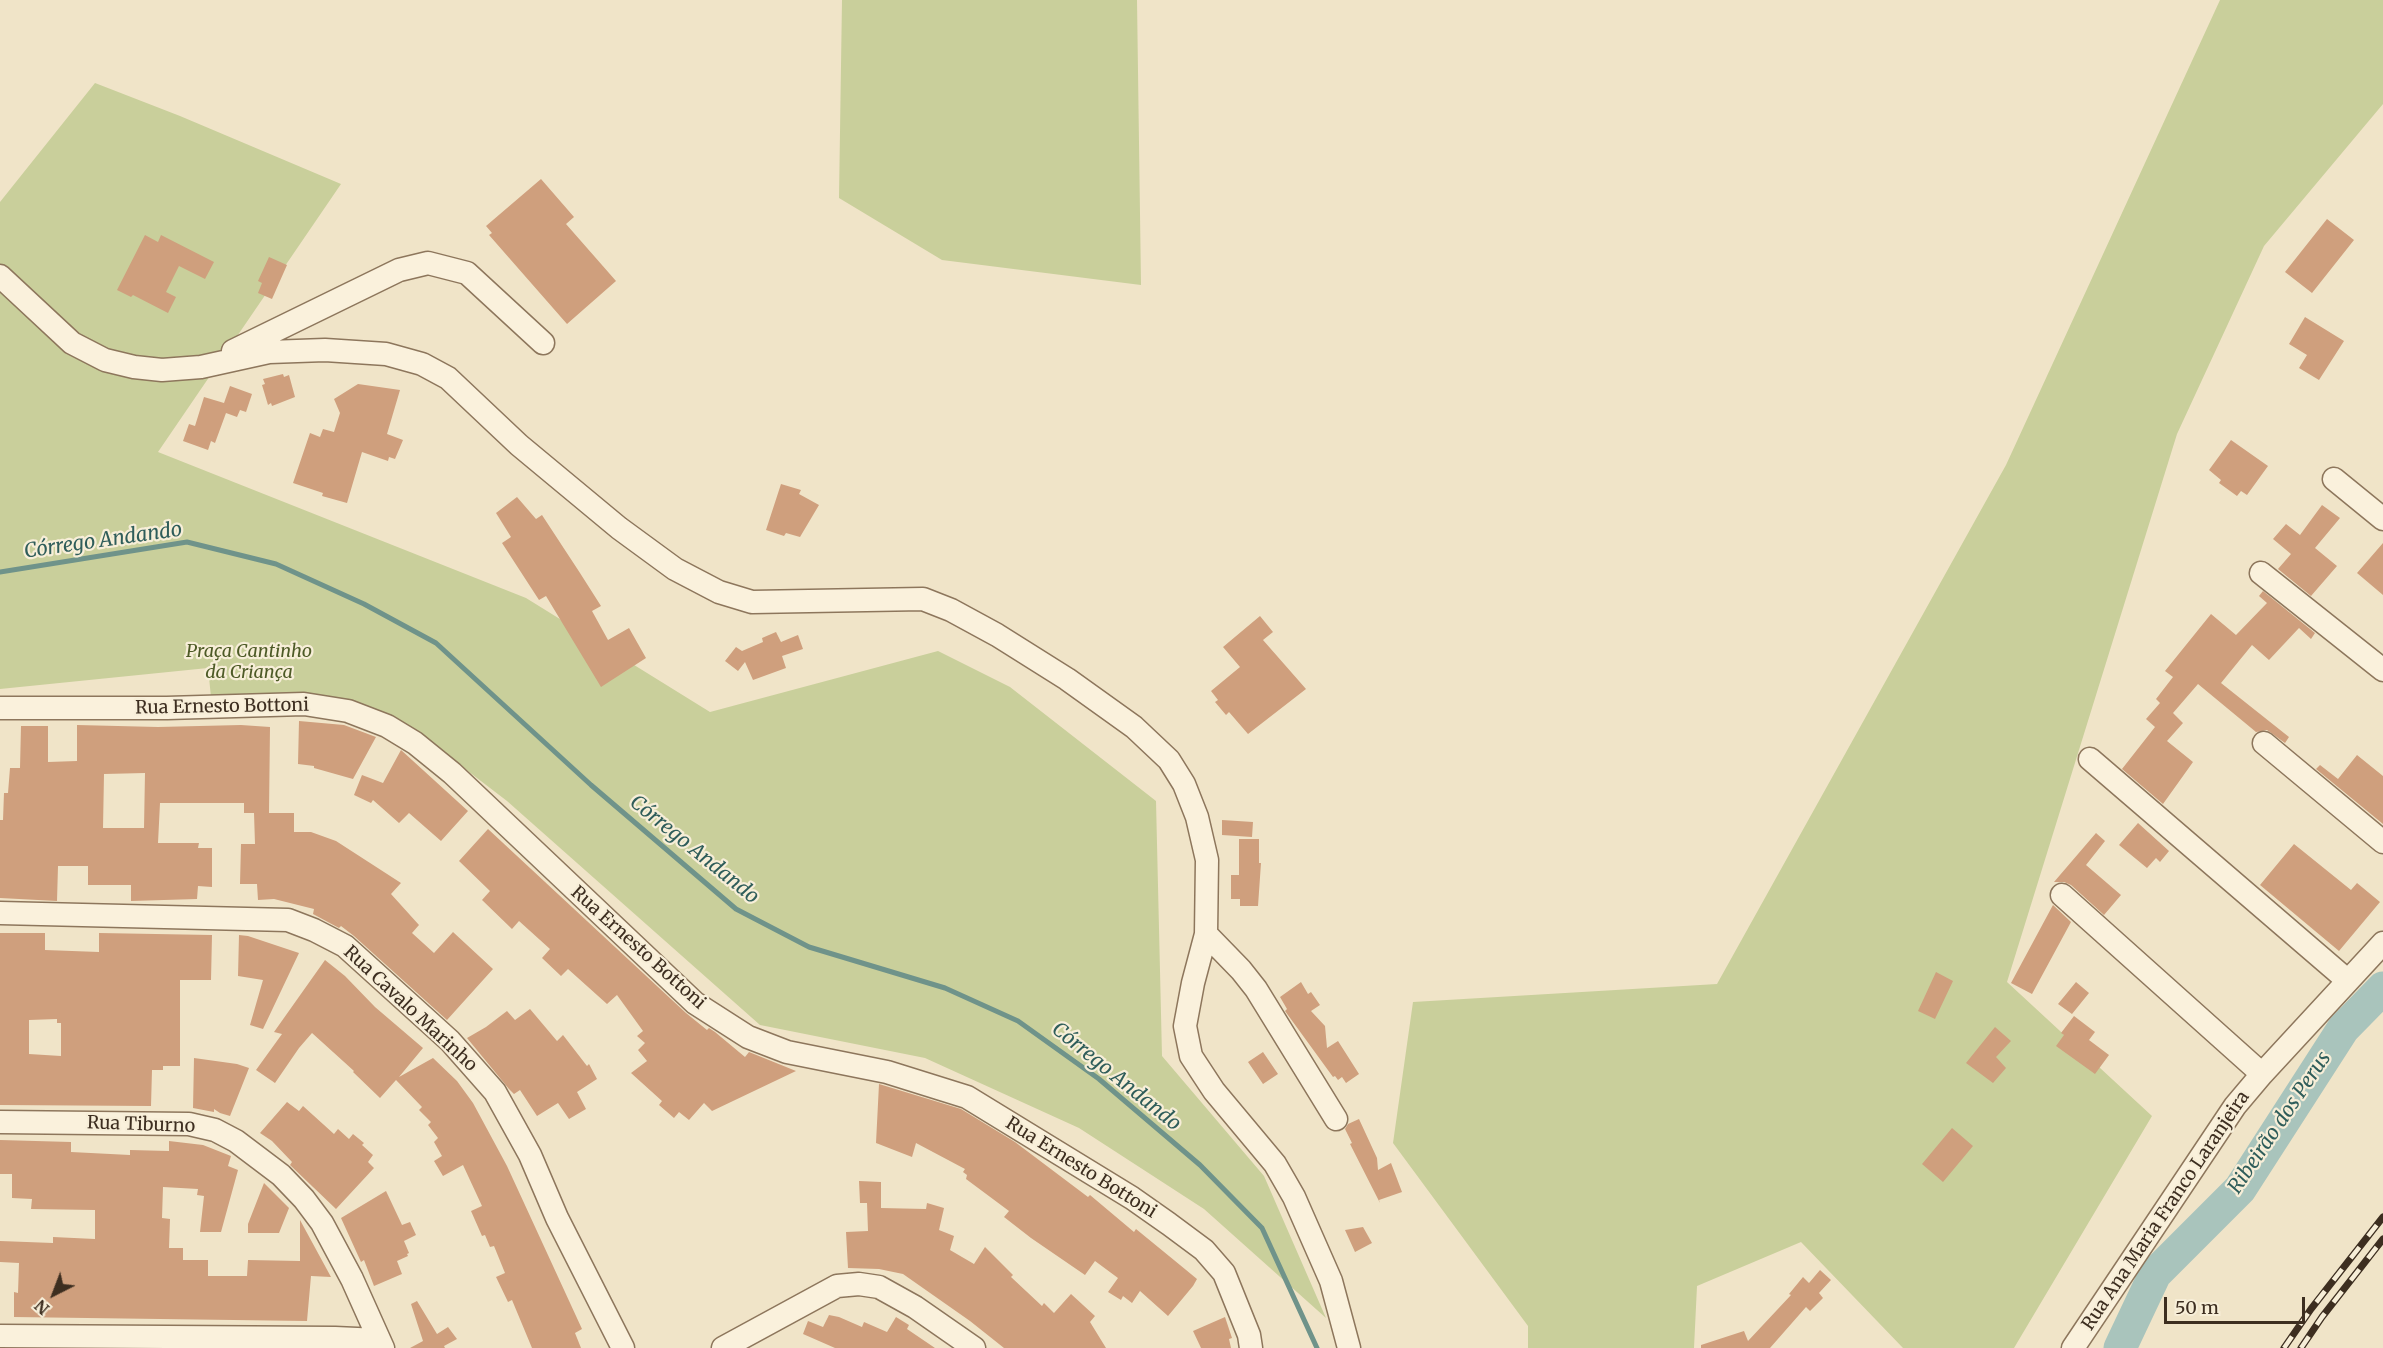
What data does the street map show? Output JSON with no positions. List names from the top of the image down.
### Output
{
  "streets": {
    "street": [
      "Rua Ernesto Bottoni",
      "Rua Cavalo Marinho",
      "Rua Tiburno",
      "Rua Ana Maria Franco Laranjeira"
    ]
  },
  "water": ["Córrego Andando", "Ribeirão dos Perus"],
  "parks": ["Praça Cantinho da Criança"],
  "scale_bar": "50 m",
  "north": "bottom left"
}
